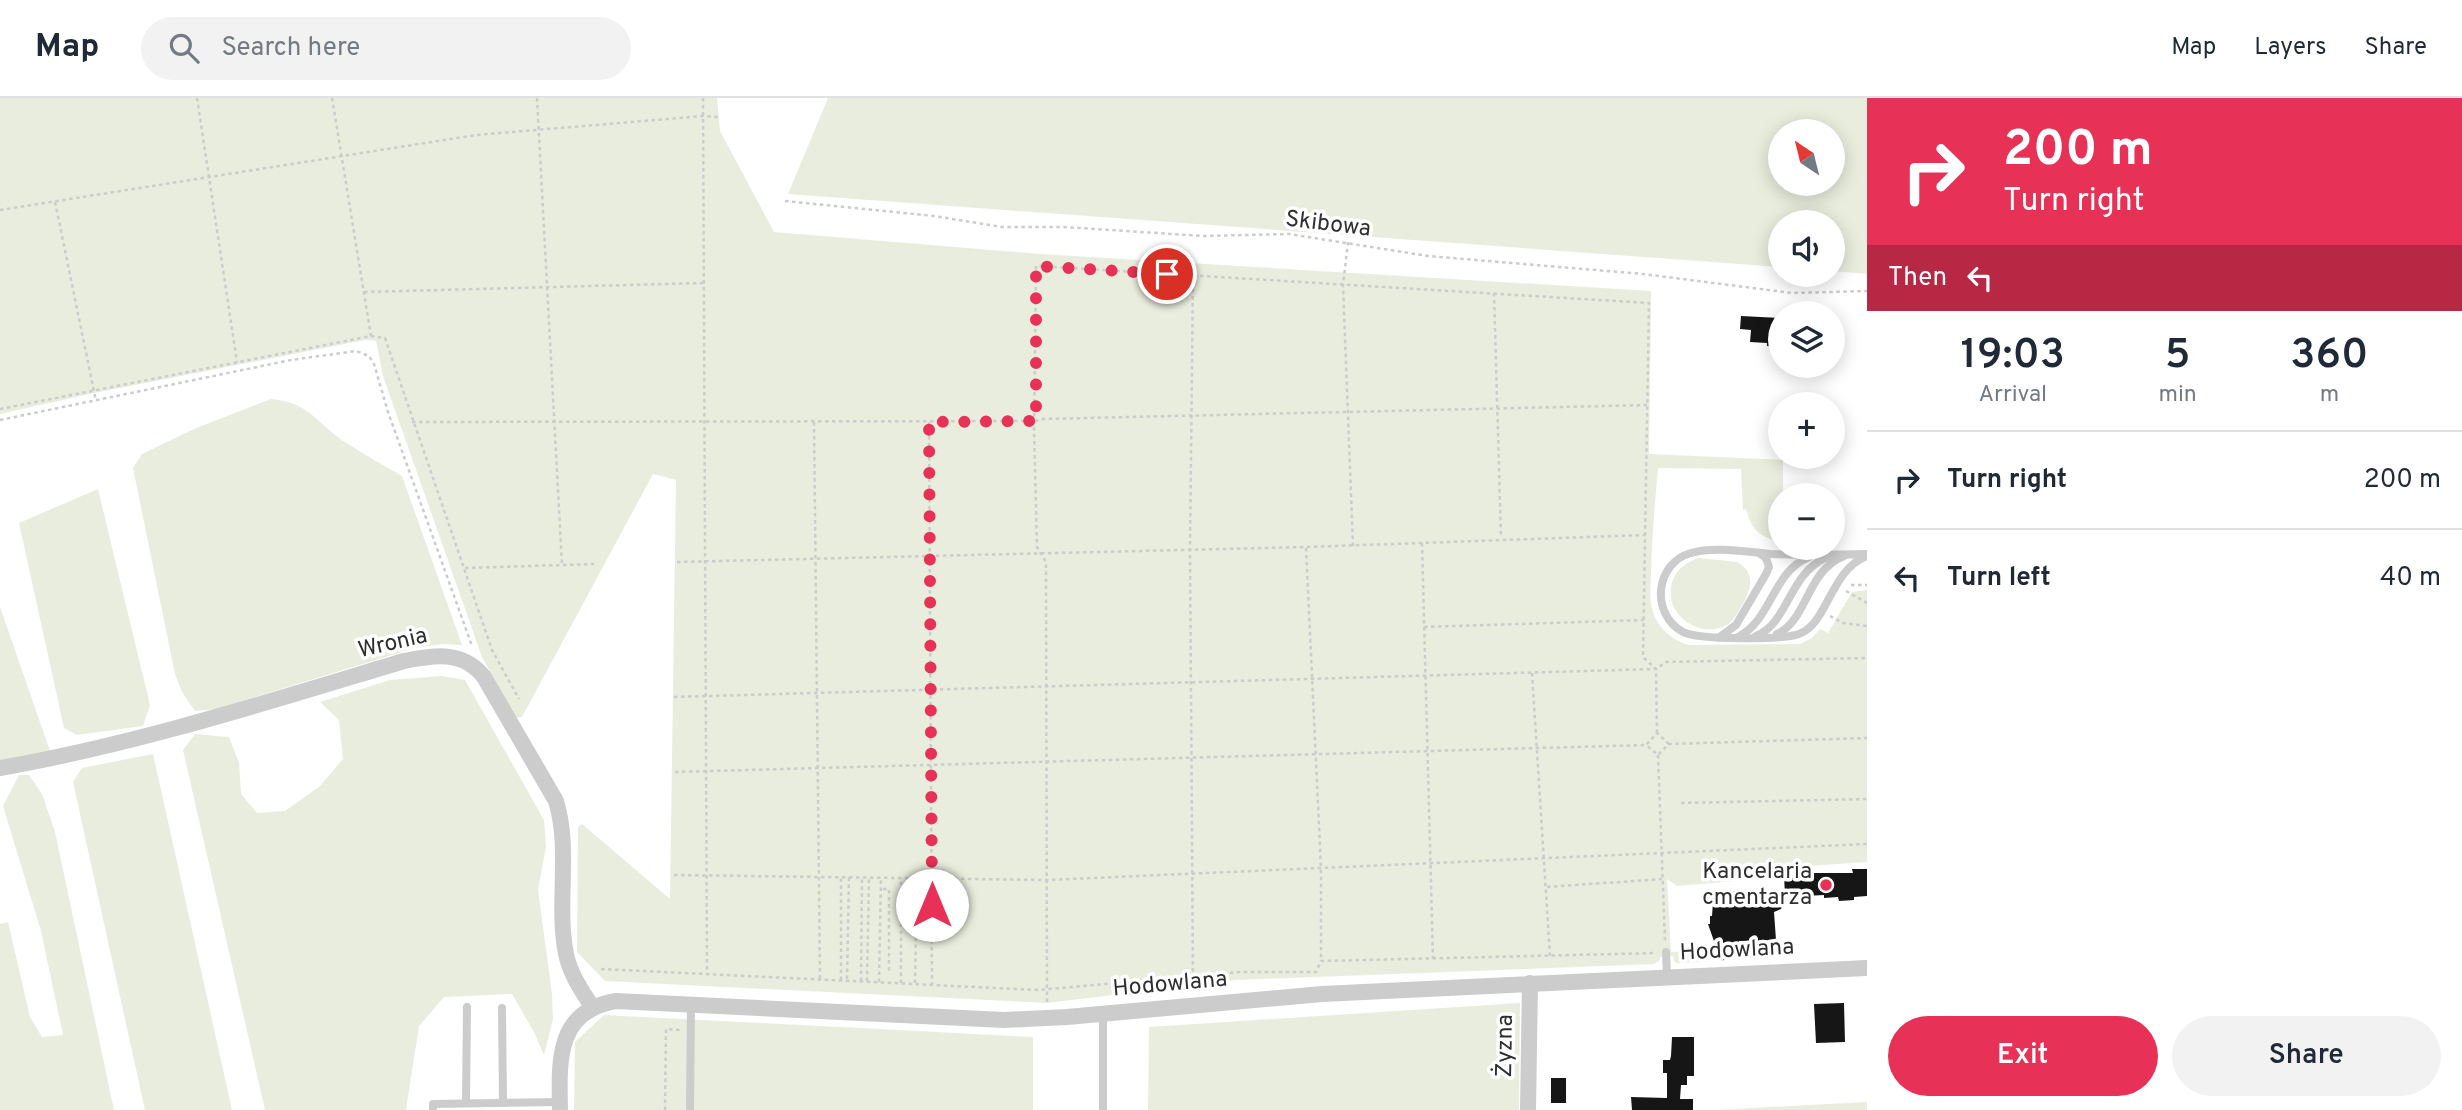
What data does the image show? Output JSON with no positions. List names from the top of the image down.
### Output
{
  "streets": {
    "street": ["Wronia", "Hodowlana", "Żyzna"],
    "path": ["Skibowa"]
  },
  "crossings": [
    ["Hodowlana", "Żyzna"]
  ],
  "places": ["Kancelaria cmentarza"],
  "north": "top left",
  "page": {
    "header": "Map",
    "search": "Search here",
    "nav": ["Map", "Layers", "Share"],
    "turn": ["200 m", "Turn right"],
    "map_buttons": ["+", "−"],
    "then": "Then",
    "eta": [
      "19:03",
      "Arrival",
      "5",
      "min",
      "360",
      "m"
    ],
    "list": [
      {
        "name": "Turn right",
        "value": "200 m"
      },
      {
        "name": "Turn left",
        "value": "40 m"
      }
    ],
    "buttons": ["Exit", "Share"]
  }
}
